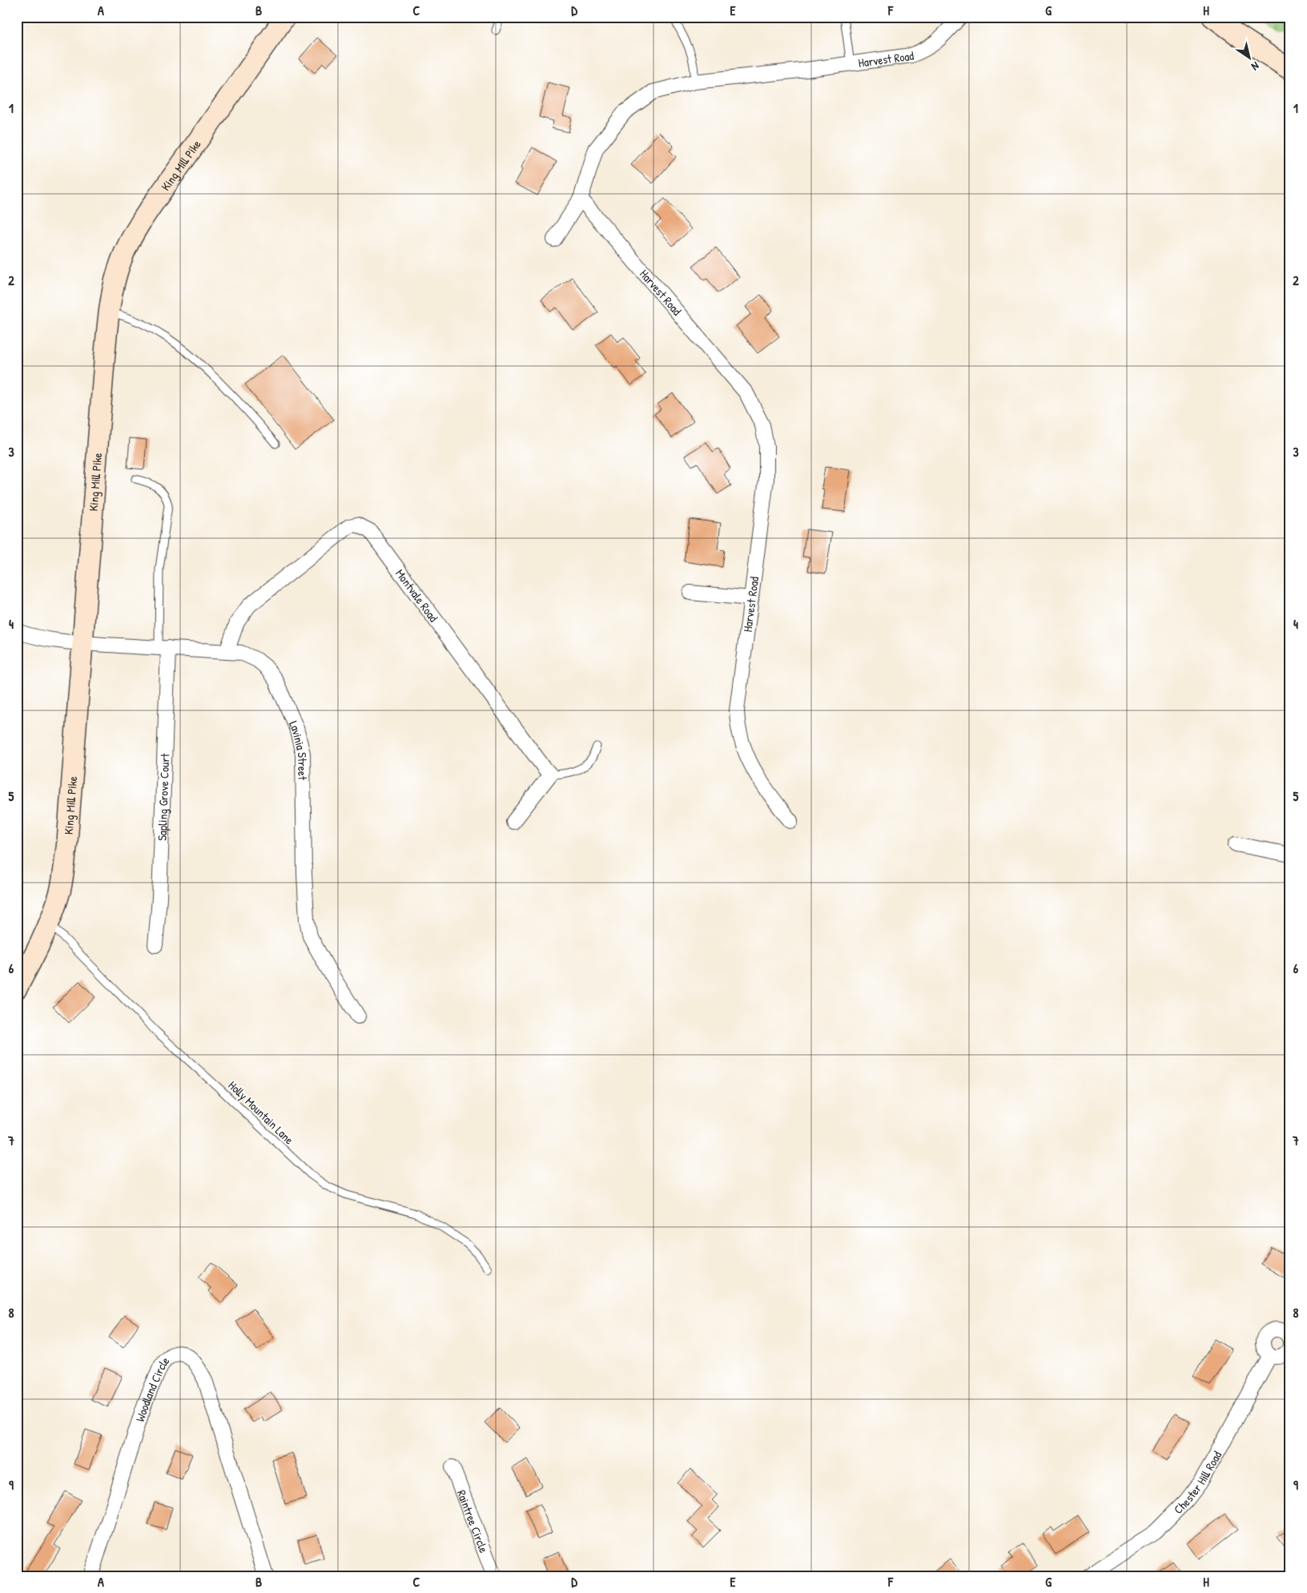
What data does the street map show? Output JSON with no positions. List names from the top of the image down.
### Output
{
  "streets": {
    "main road": ["King Mill Pike"],
    "street": [
      "Harvest Road",
      "Montvale Road",
      "Lavinia Street",
      "Sapling Grove Court",
      "Woodland Circle",
      "Chester Hill Road",
      "Raintree Circle"
    ],
    "lane": ["Holly Mountain Lane"]
  },
  "crossings": [
    ["King Mill Pike", "Lavinia Street"],
    ["King Mill Pike", "Holly Mountain Lane"],
    ["Montvale Road", "Lavinia Street"],
    ["Lavinia Street", "Sapling Grove Court"]
  ],
  "north": "bottom right",
  "grid": {
    "columns": [
      "A",
      "B",
      "C",
      "D",
      "E",
      "F",
      "G",
      "H"
    ],
    "rows": [
      "1",
      "2",
      "3",
      "4",
      "5",
      "6",
      "7",
      "8",
      "9"
    ]
  }
}
